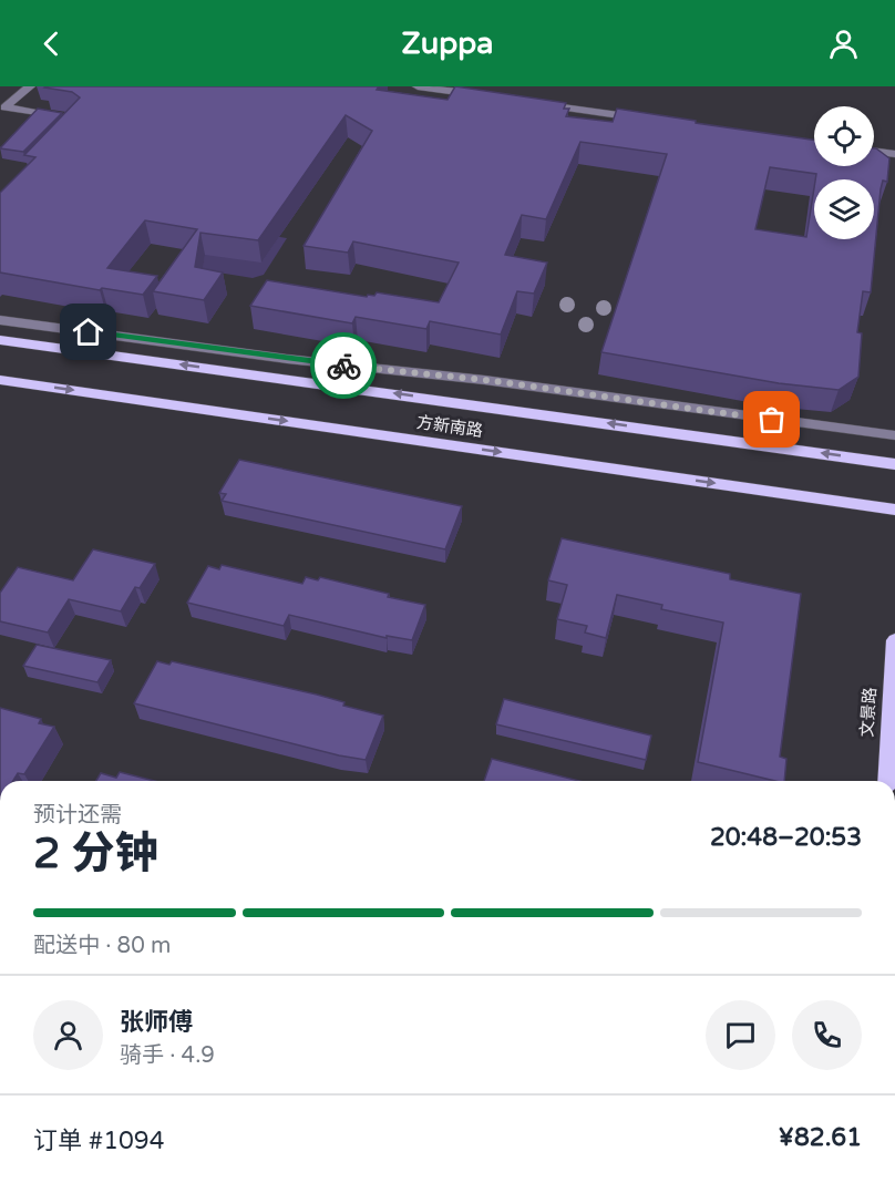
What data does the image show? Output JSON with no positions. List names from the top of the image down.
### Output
{
  "streets": {
    "main road": ["方新南路", "文景路"]
  },
  "page": {
    "header": "Zuppa",
    "heading": ["2 分钟", "预计还需", "20:48–20:53"],
    "panel": [
      "张师傅",
      "骑手 · 4.9",
      "订单 #1094",
      "¥82.61"
    ],
    "bar": "配送中 · 80 m"
  }
}
